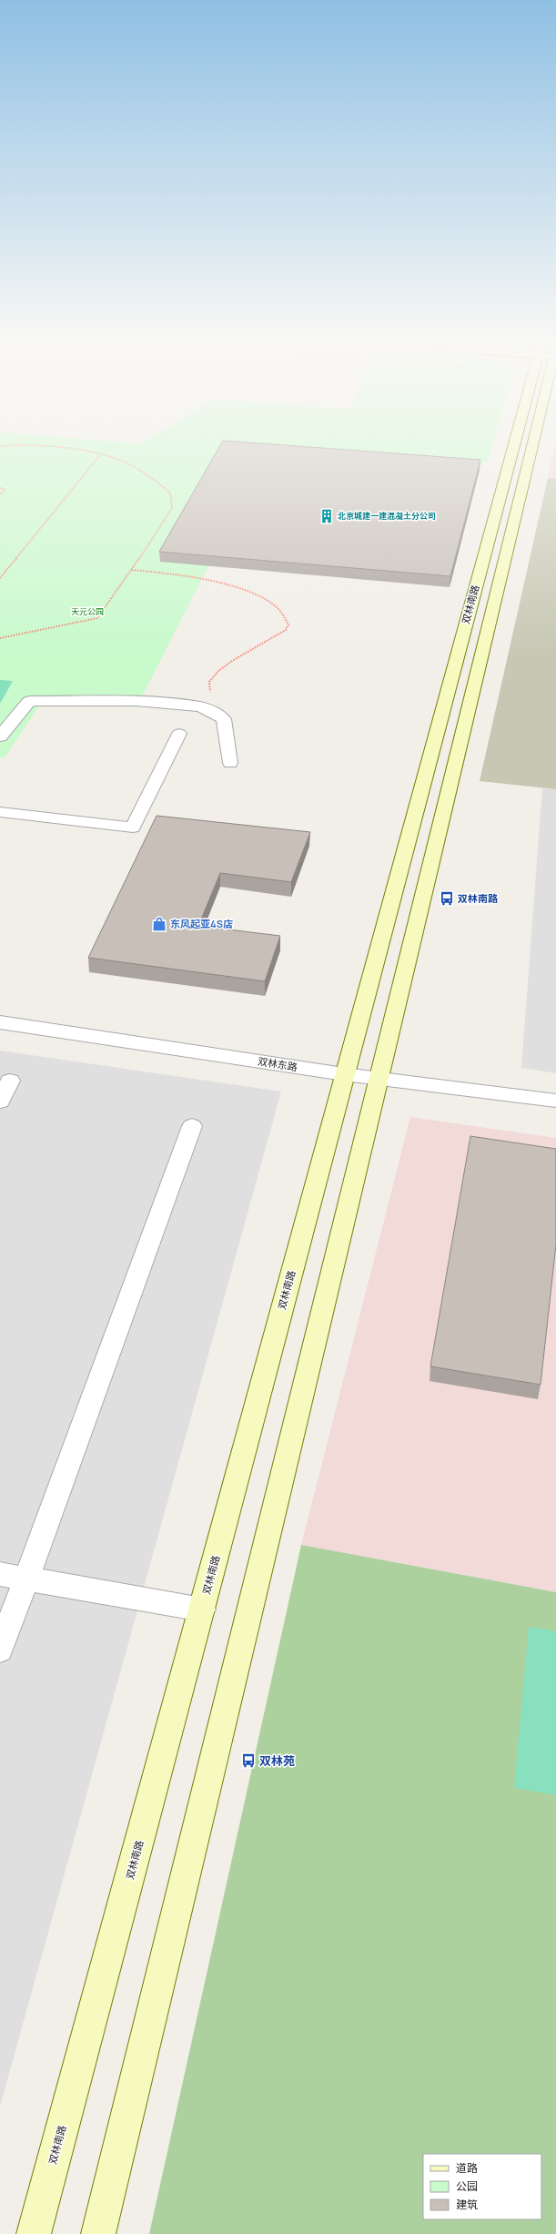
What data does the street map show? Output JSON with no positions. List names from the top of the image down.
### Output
{
  "streets": {
    "street": ["双林南路", "双林东路"]
  },
  "crossings": [
    ["双林南路", "双林东路"]
  ],
  "parks": ["天元公园"],
  "places": {
    "building": ["北京城建一建混凝土分公司"],
    "bus stop": ["双林南路", "双林苑"],
    "shop": ["东风起亚4S店"]
  },
  "legend": ["道路", "公园", "建筑"]
}
